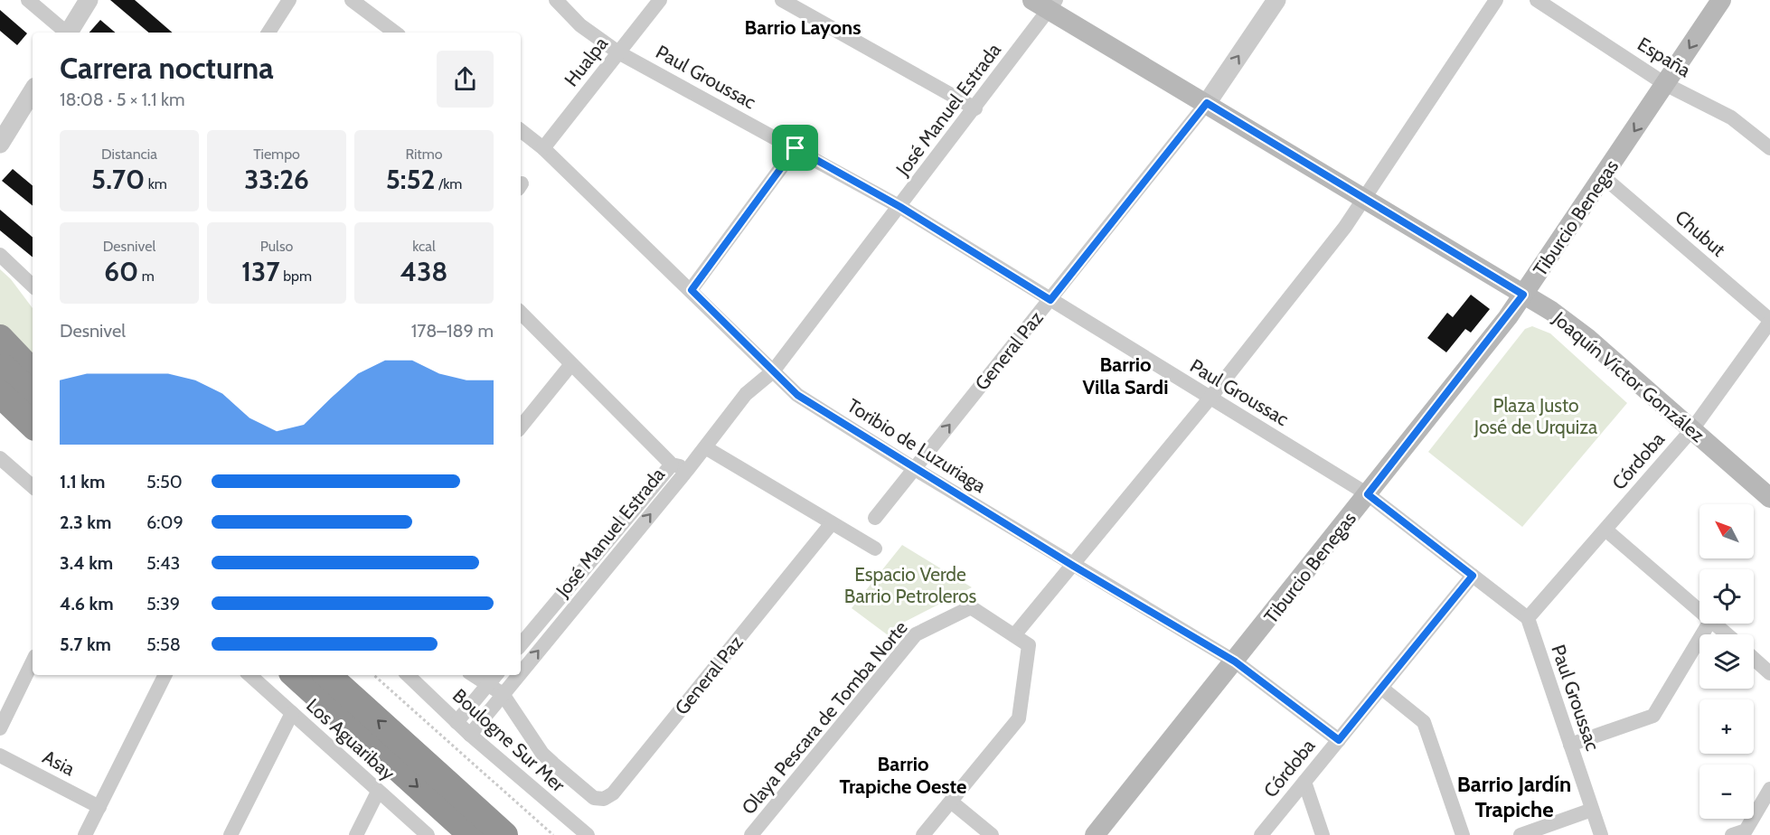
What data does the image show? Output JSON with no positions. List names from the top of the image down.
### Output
{
  "streets": {
    "main road": ["Tiburcio Benegas", "Joaquín Víctor González"],
    "street": [
      "España",
      "Hualpa",
      "Paul Groussac",
      "José Manuel Estrada",
      "Chubut",
      "General Paz",
      "Toribio de Luzuriaga",
      "Córdoba",
      "Olaya Pescara de Tomba Norte",
      "Los Aguaribay",
      "Boulogne Sur Mer",
      "Asia"
    ]
  },
  "crossings": [
    ["España", "Tiburcio Benegas"],
    ["Hualpa", "Paul Groussac"],
    ["Hualpa", "Toribio de Luzuriaga"],
    ["Paul Groussac", "José Manuel Estrada"],
    ["Paul Groussac", "Tiburcio Benegas"],
    ["Paul Groussac", "General Paz"],
    ["Paul Groussac", "Córdoba"],
    ["José Manuel Estrada", "General Paz"],
    ["José Manuel Estrada", "Joaquín Víctor González"],
    ["José Manuel Estrada", "Toribio de Luzuriaga"],
    ["José Manuel Estrada", "Boulogne Sur Mer"],
    ["Tiburcio Benegas", "Chubut"],
    ["Tiburcio Benegas", "Joaquín Víctor González"],
    ["Tiburcio Benegas", "Toribio de Luzuriaga"],
    ["Chubut", "Córdoba"],
    ["General Paz", "Joaquín Víctor González"],
    ["General Paz", "Toribio de Luzuriaga"],
    ["Joaquín Víctor González", "Córdoba"],
    ["Toribio de Luzuriaga", "Córdoba"]
  ],
  "districts": [
    "Barrio Layons",
    "Barrio Villa Sardi",
    "Barrio Trapiche Oeste",
    "Barrio Jardín Trapiche"
  ],
  "parks": ["Plaza Justo José de Urquiza", "Espacio Verde Barrio Petroleros"],
  "north": "top left",
  "page": {
    "heading": ["Carrera nocturna", "18:08 · 5 × 1.1 km"],
    "stats": [
      ["Distancia", "5.70 km"],
      ["Tiempo", "33:26"],
      ["Ritmo", "5:52 /km"],
      ["Desnivel", "60 m"],
      ["Pulso", "137 bpm"],
      ["kcal", "438"]
    ],
    "chart": ["Desnivel", "178–189 m"],
    "list": [
      {
        "name": "1.1 km",
        "note": "5:50"
      },
      {
        "name": "2.3 km",
        "note": "6:09"
      },
      {
        "name": "3.4 km",
        "note": "5:43"
      },
      {
        "name": "4.6 km",
        "note": "5:39"
      },
      {
        "name": "5.7 km",
        "note": "5:58"
      }
    ],
    "map_buttons": ["+", "−"]
  }
}
